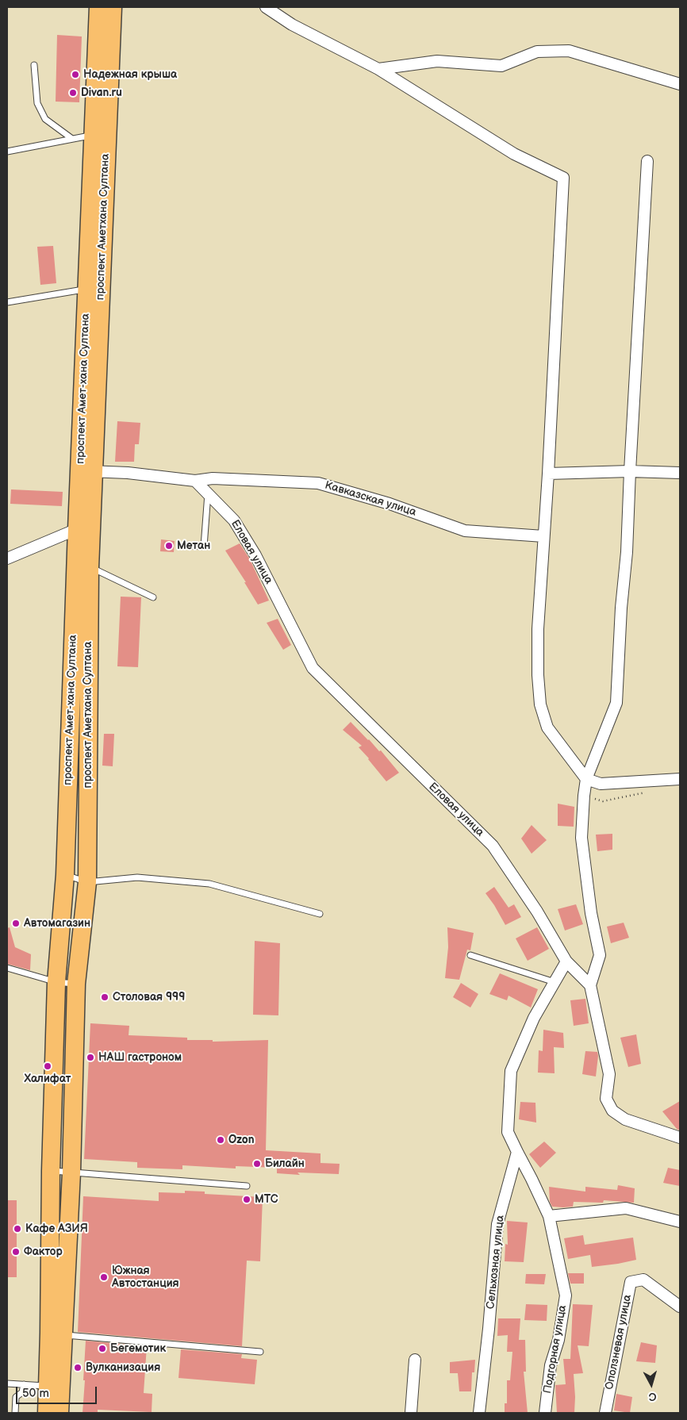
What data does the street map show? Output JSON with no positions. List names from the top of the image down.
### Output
{
  "streets": {
    "main road": ["проспект Аметхана Султана", "проспект Амет-хана Султана"],
    "street": [
      "Кавказская улица",
      "Еловая улица",
      "Сельхозная улица",
      "Оползневая улица",
      "Подгорная улица"
    ]
  },
  "crossings": [
    ["проспект Аметхана Султана", "проспект Амет-хана Султана"],
    ["проспект Амет-хана Султана", "Кавказская улица"],
    ["Кавказская улица", "Еловая улица"],
    ["Сельхозная улица", "Подгорная улица"]
  ],
  "places": [
    "Надежная крыша",
    "Divan.ru",
    "Метан",
    "Автомагазин",
    "Столовая 999",
    "НАШ гастроном",
    "Халифат",
    "Ozon",
    "Билайн",
    "МТС",
    "Кафе АЗИЯ",
    "Фактор",
    "Южная Автостанция",
    "Бегемотик",
    "Вулканизация"
  ],
  "scale_bar": "50 m",
  "north": "bottom"
}
